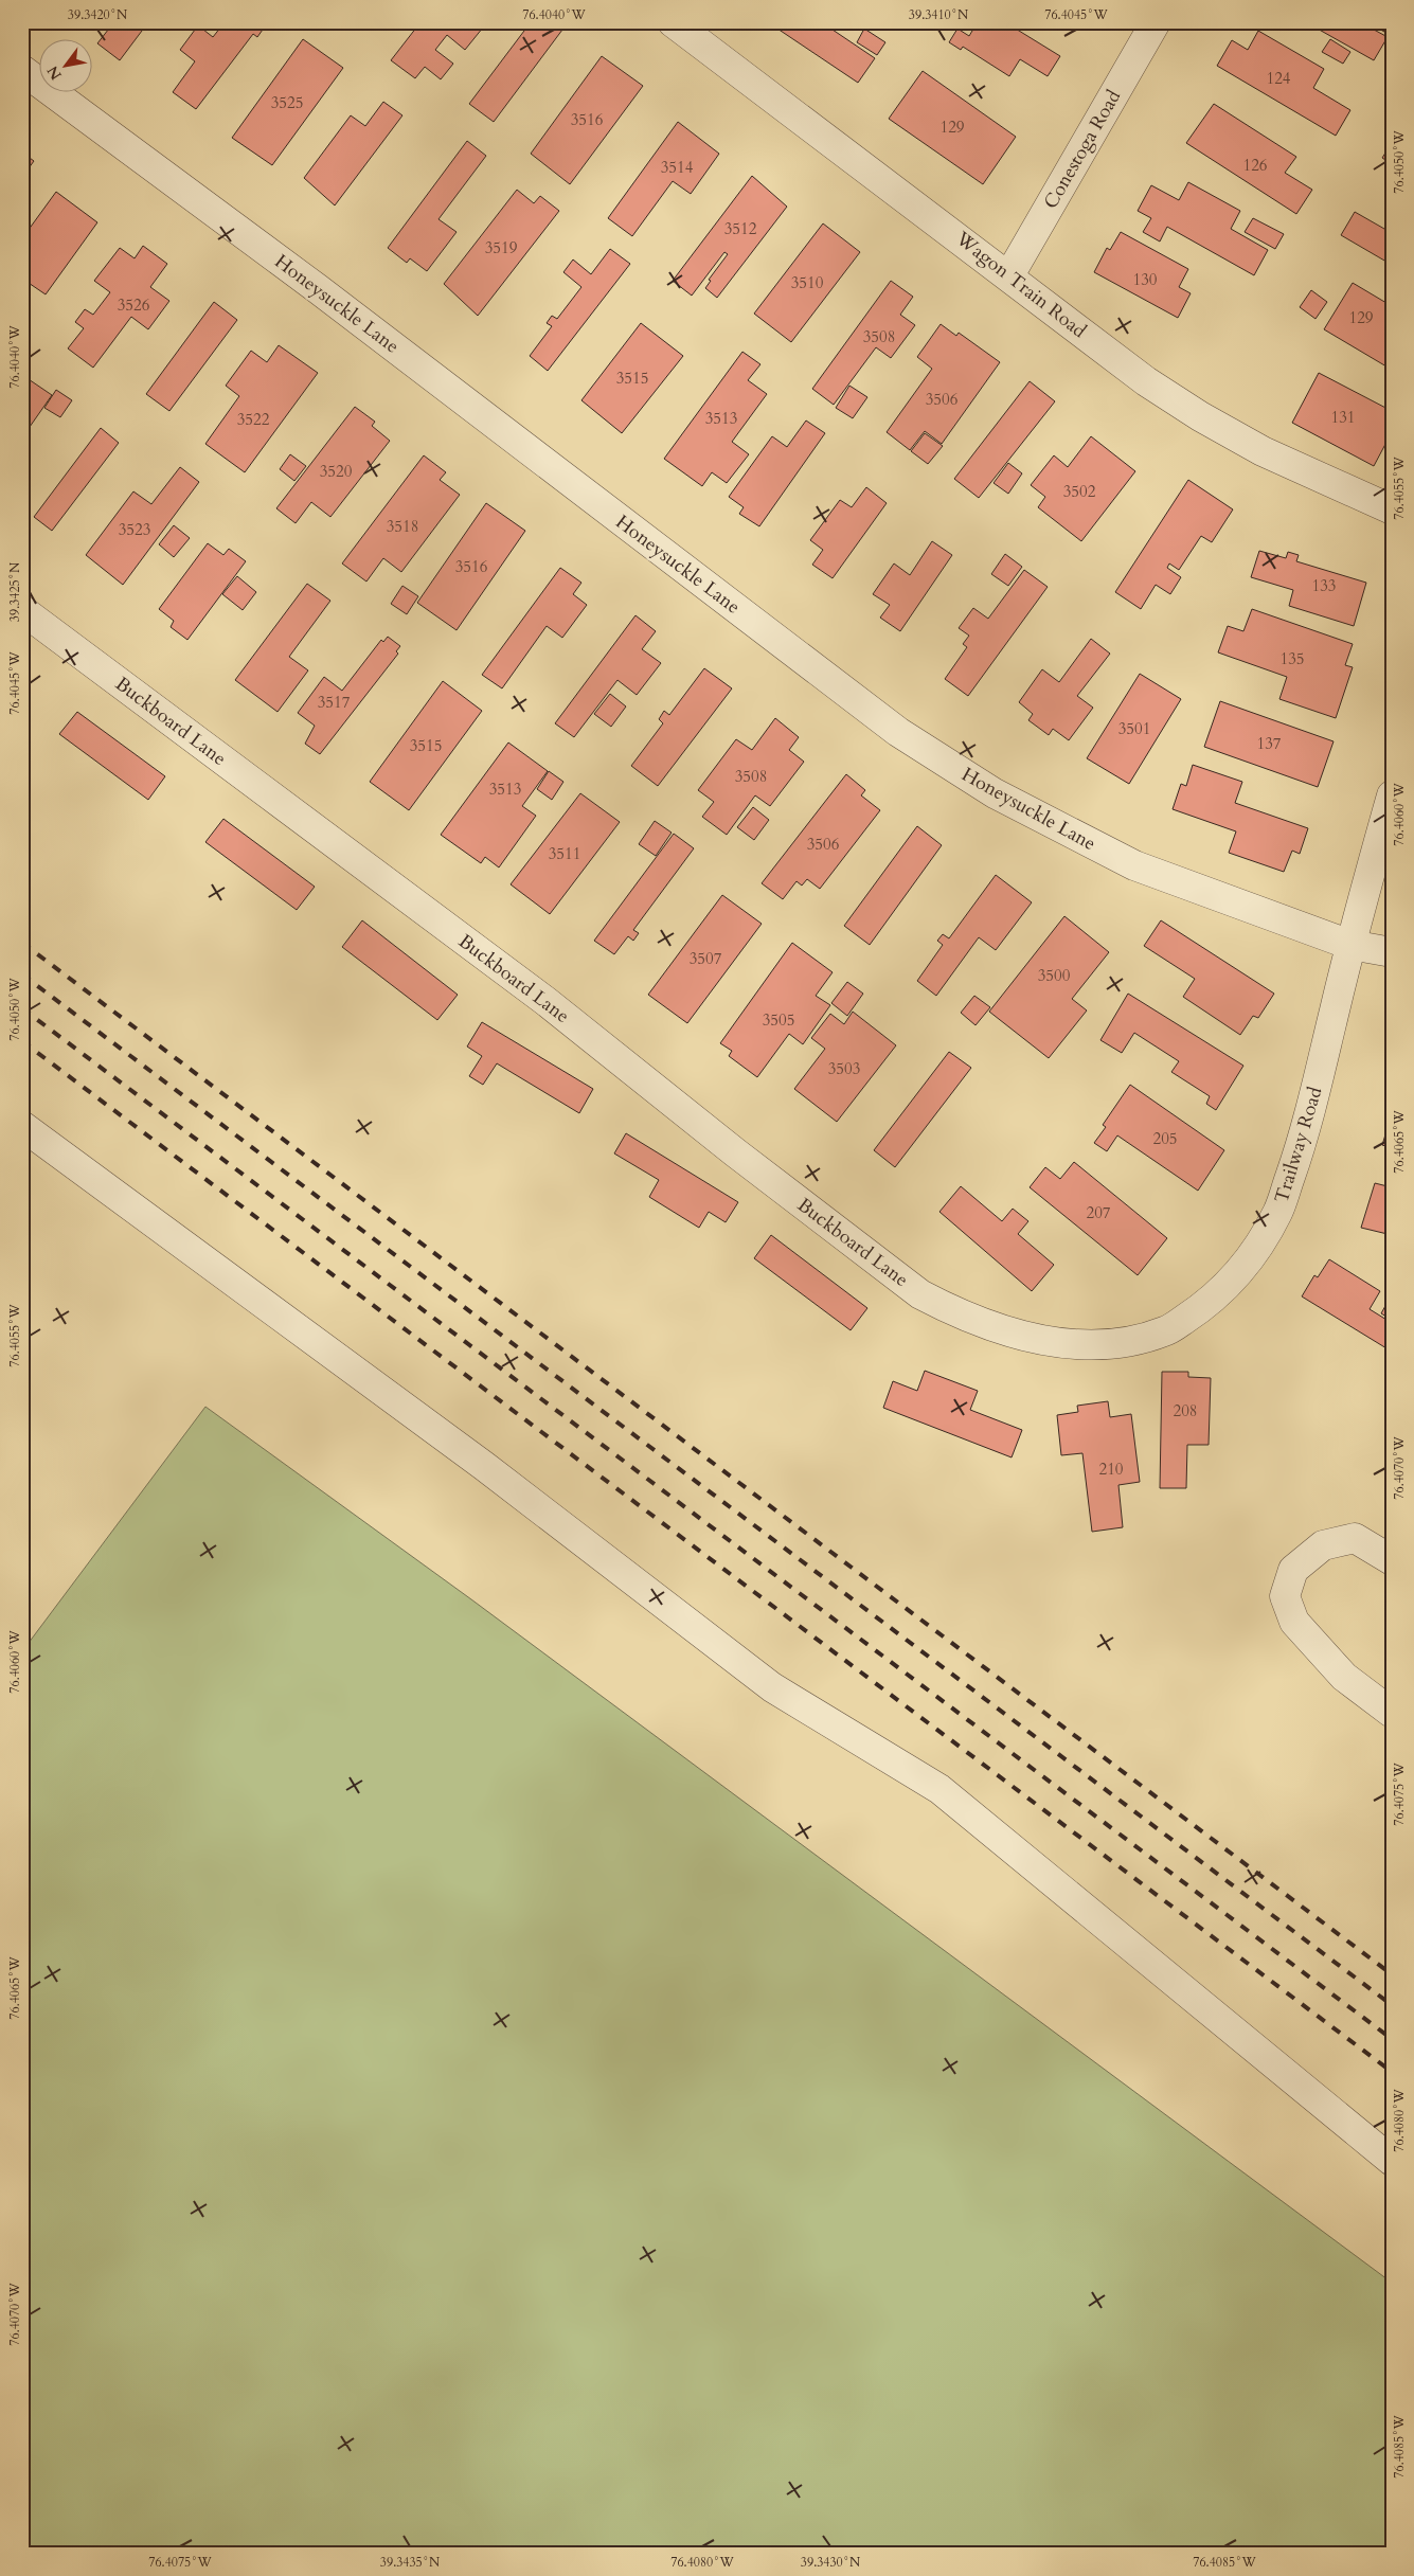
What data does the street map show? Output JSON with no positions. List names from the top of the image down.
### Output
{
  "streets": {
    "street": [
      "Conestoga Road",
      "Wagon Train Road",
      "Honeysuckle Lane",
      "Buckboard Lane",
      "Trailway Road"
    ]
  },
  "crossings": [
    ["Conestoga Road", "Wagon Train Road"],
    ["Honeysuckle Lane", "Trailway Road"],
    ["Buckboard Lane", "Trailway Road"]
  ],
  "house_numbers": [
    "124",
    "3525",
    "3516",
    "129",
    "126",
    "3514",
    "3512",
    "3519",
    "130",
    "3510",
    "3526",
    "129",
    "3508",
    "3515",
    "3506",
    "131",
    "3513",
    "3522",
    "3520",
    "3502",
    "3518",
    "3523",
    "3516",
    "133",
    "135",
    "3517",
    "3501",
    "137",
    "3515",
    "3508",
    "3513",
    "3506",
    "3511",
    "3507",
    "3500",
    "3505",
    "3503",
    "205",
    "207",
    "208",
    "210"
  ],
  "north": "bottom left",
  "coordinates": [
    "39.3420°N",
    "76.4040°W",
    "39.3410°N",
    "76.4045°W",
    "76.4050°W",
    "76.4055°W",
    "39.3425°N",
    "76.4060°W",
    "76.4065°W",
    "76.4070°W",
    "76.4075°W",
    "76.4080°W",
    "76.4085°W",
    "39.3435°N",
    "39.3430°N"
  ]
}
